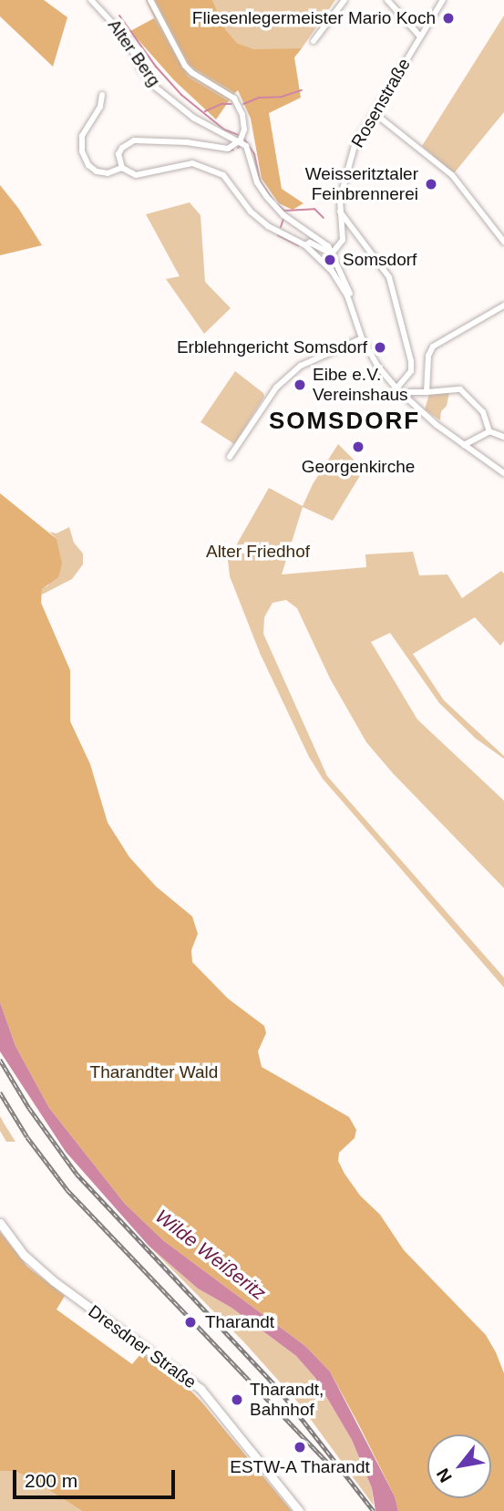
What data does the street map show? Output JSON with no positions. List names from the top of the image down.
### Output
{
  "streets": {
    "main road": ["Dresdner Straße"],
    "street": ["Alter Berg", "Rosenstraße"]
  },
  "districts": ["SOMSDORF"],
  "water": ["Wilde Weißeritz"],
  "parks": ["Alter Friedhof", "Tharandter Wald"],
  "places": [
    "Fliesenlegermeister Mario Koch",
    "Weisseritztaler Feinbrennerei",
    "Somsdorf",
    "Erblehngericht Somsdorf",
    "Eibe e.V. Vereinshaus",
    "Georgenkirche",
    "Tharandt",
    "Tharandt, Bahnhof",
    "ESTW-A Tharandt"
  ],
  "scale_bar": "200 m",
  "north": "bottom left"
}
